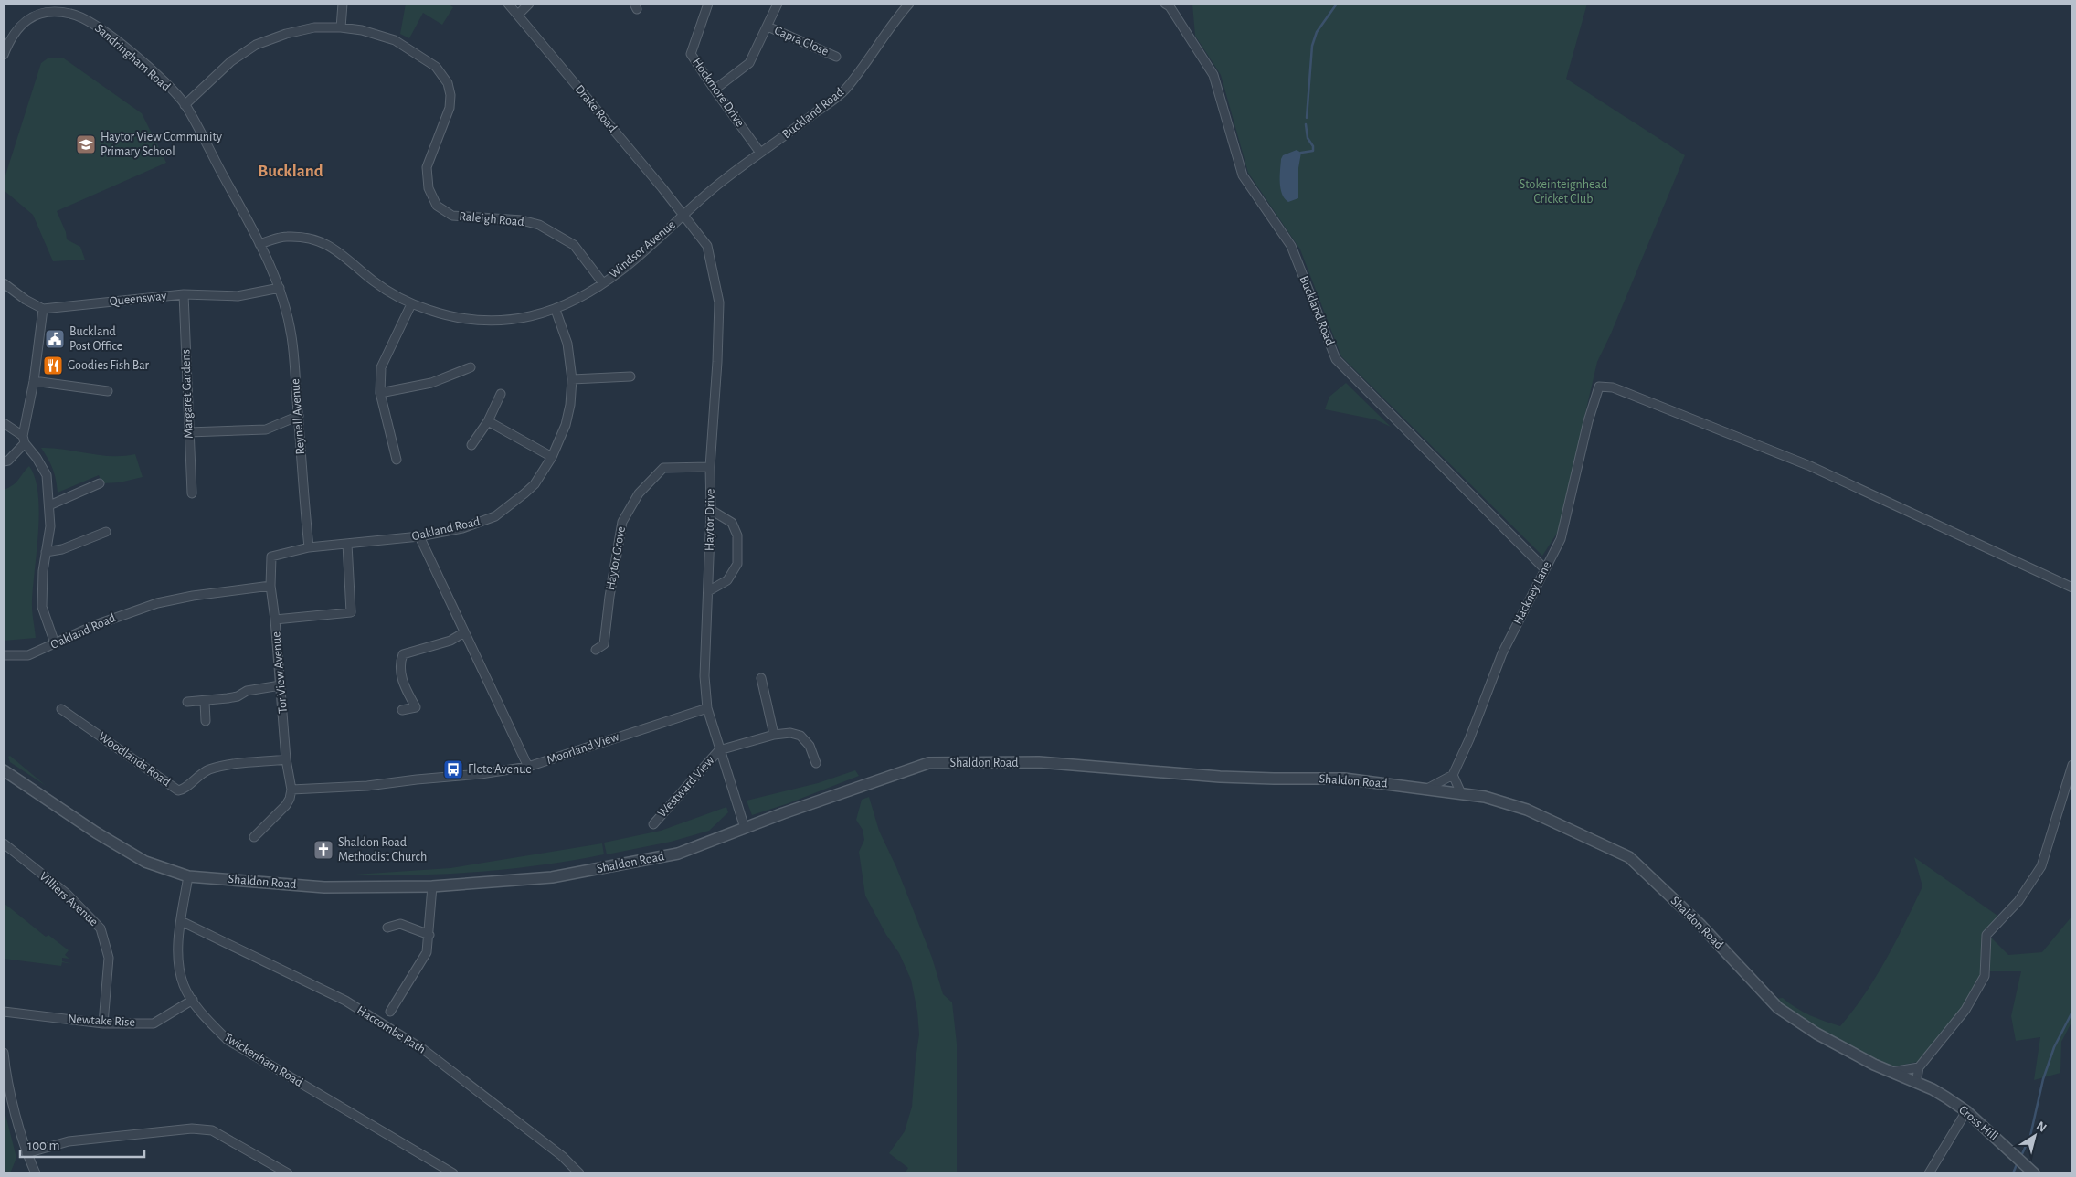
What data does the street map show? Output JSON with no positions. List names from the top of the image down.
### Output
{
  "streets": {
    "street": [
      "Capra Close",
      "Sandringham Road",
      "Hockmore Drive",
      "Drake Road",
      "Buckland Road",
      "Raleigh Road",
      "Windsor Avenue",
      "Queensway",
      "Margaret Gardens",
      "Reynell Avenue",
      "Haytor Drive",
      "Oakland Road",
      "Haytor Grove",
      "Hackney Lane",
      "Tor View Avenue",
      "Moorland View",
      "Woodlands Road",
      "Shaldon Road",
      "Westward View",
      "Villiers Avenue",
      "Newtake Rise",
      "Haccombe Path",
      "Twickenham Road",
      "Cross Hill"
    ]
  },
  "crossings": [
    ["Sandringham Road", "Raleigh Road"],
    ["Sandringham Road", "Windsor Avenue"],
    ["Sandringham Road", "Queensway"],
    ["Sandringham Road", "Reynell Avenue"],
    ["Hockmore Drive", "Buckland Road"],
    ["Hockmore Drive", "Windsor Avenue"],
    ["Drake Road", "Windsor Avenue"],
    ["Drake Road", "Haytor Drive"],
    ["Buckland Road", "Windsor Avenue"],
    ["Buckland Road", "Hackney Lane"],
    ["Raleigh Road", "Windsor Avenue"],
    ["Windsor Avenue", "Haytor Drive"],
    ["Windsor Avenue", "Oakland Road"],
    ["Queensway", "Margaret Gardens"],
    ["Queensway", "Reynell Avenue"],
    ["Reynell Avenue", "Oakland Road"],
    ["Haytor Drive", "Haytor Grove"],
    ["Haytor Drive", "Moorland View"],
    ["Haytor Drive", "Shaldon Road"],
    ["Haytor Drive", "Westward View"],
    ["Oakland Road", "Tor View Avenue"],
    ["Tor View Avenue", "Moorland View"],
    ["Tor View Avenue", "Woodlands Road"],
    ["Shaldon Road", "Twickenham Road"],
    ["Shaldon Road", "Cross Hill"],
    ["Villiers Avenue", "Newtake Rise"],
    ["Newtake Rise", "Twickenham Road"],
    ["Haccombe Path", "Twickenham Road"]
  ],
  "districts": ["Buckland"],
  "parks": ["Stokeinteignhead Cricket Club"],
  "places": {
    "school or university": ["Haytor View Community Primary School"],
    "public building": ["Buckland Post Office"],
    "restaurant": ["Goodies Fish Bar"],
    "bus stop": ["Flete Avenue"],
    "church": ["Shaldon Road Methodist Church"]
  },
  "scale_bar": "100 m",
  "north": "top right"
}
